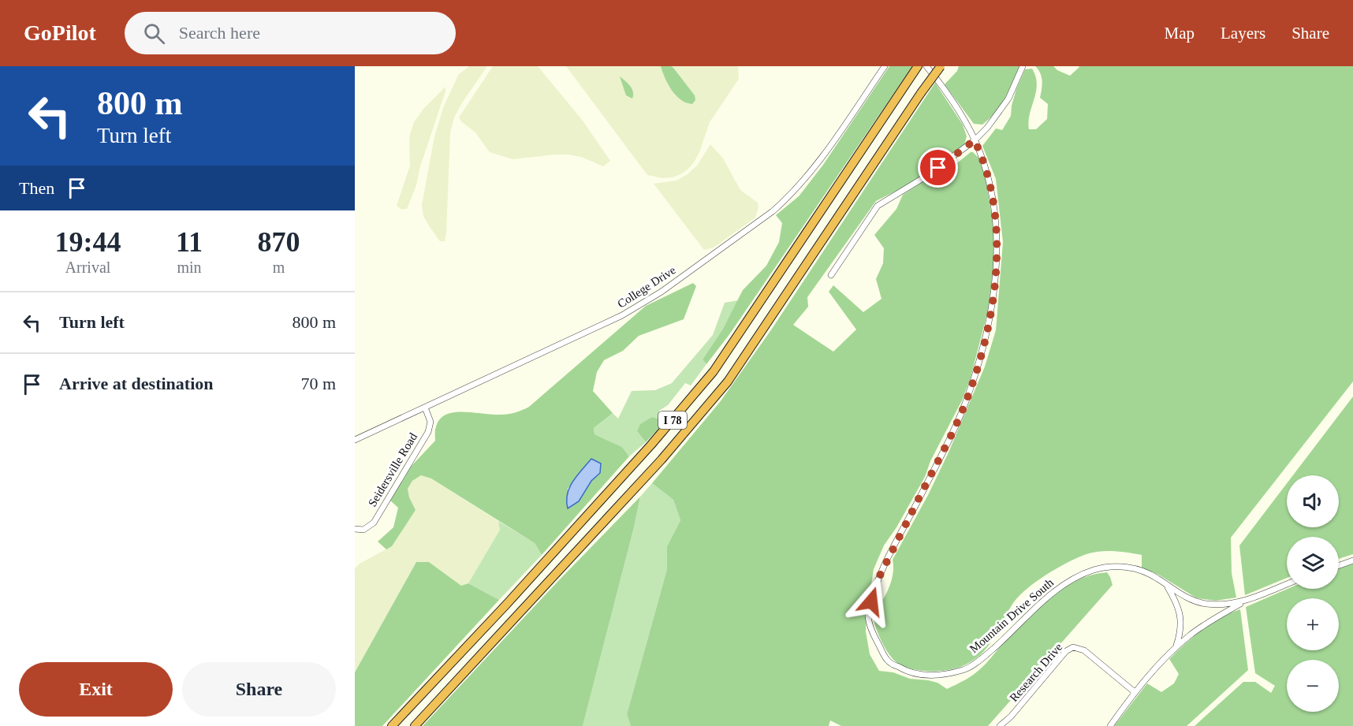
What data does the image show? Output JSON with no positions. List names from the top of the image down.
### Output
{
  "streets": {
    "highway": ["I 78"],
    "street": [
      "College Drive",
      "Seidersville Road",
      "Mountain Drive South",
      "Research Drive"
    ]
  },
  "crossings": [
    ["College Drive", "Seidersville Road"]
  ],
  "page": {
    "header": "GoPilot",
    "search": "Search here",
    "nav": ["Map", "Layers", "Share"],
    "turn": ["800 m", "Turn left"],
    "then": "Then",
    "eta": [
      "19:44",
      "Arrival",
      "11",
      "min",
      "870",
      "m"
    ],
    "list": [
      {
        "name": "Turn left",
        "value": "800 m"
      },
      {
        "name": "Arrive at destination",
        "value": "70 m"
      }
    ],
    "map_buttons": ["+", "−"],
    "buttons": ["Exit", "Share"]
  }
}
